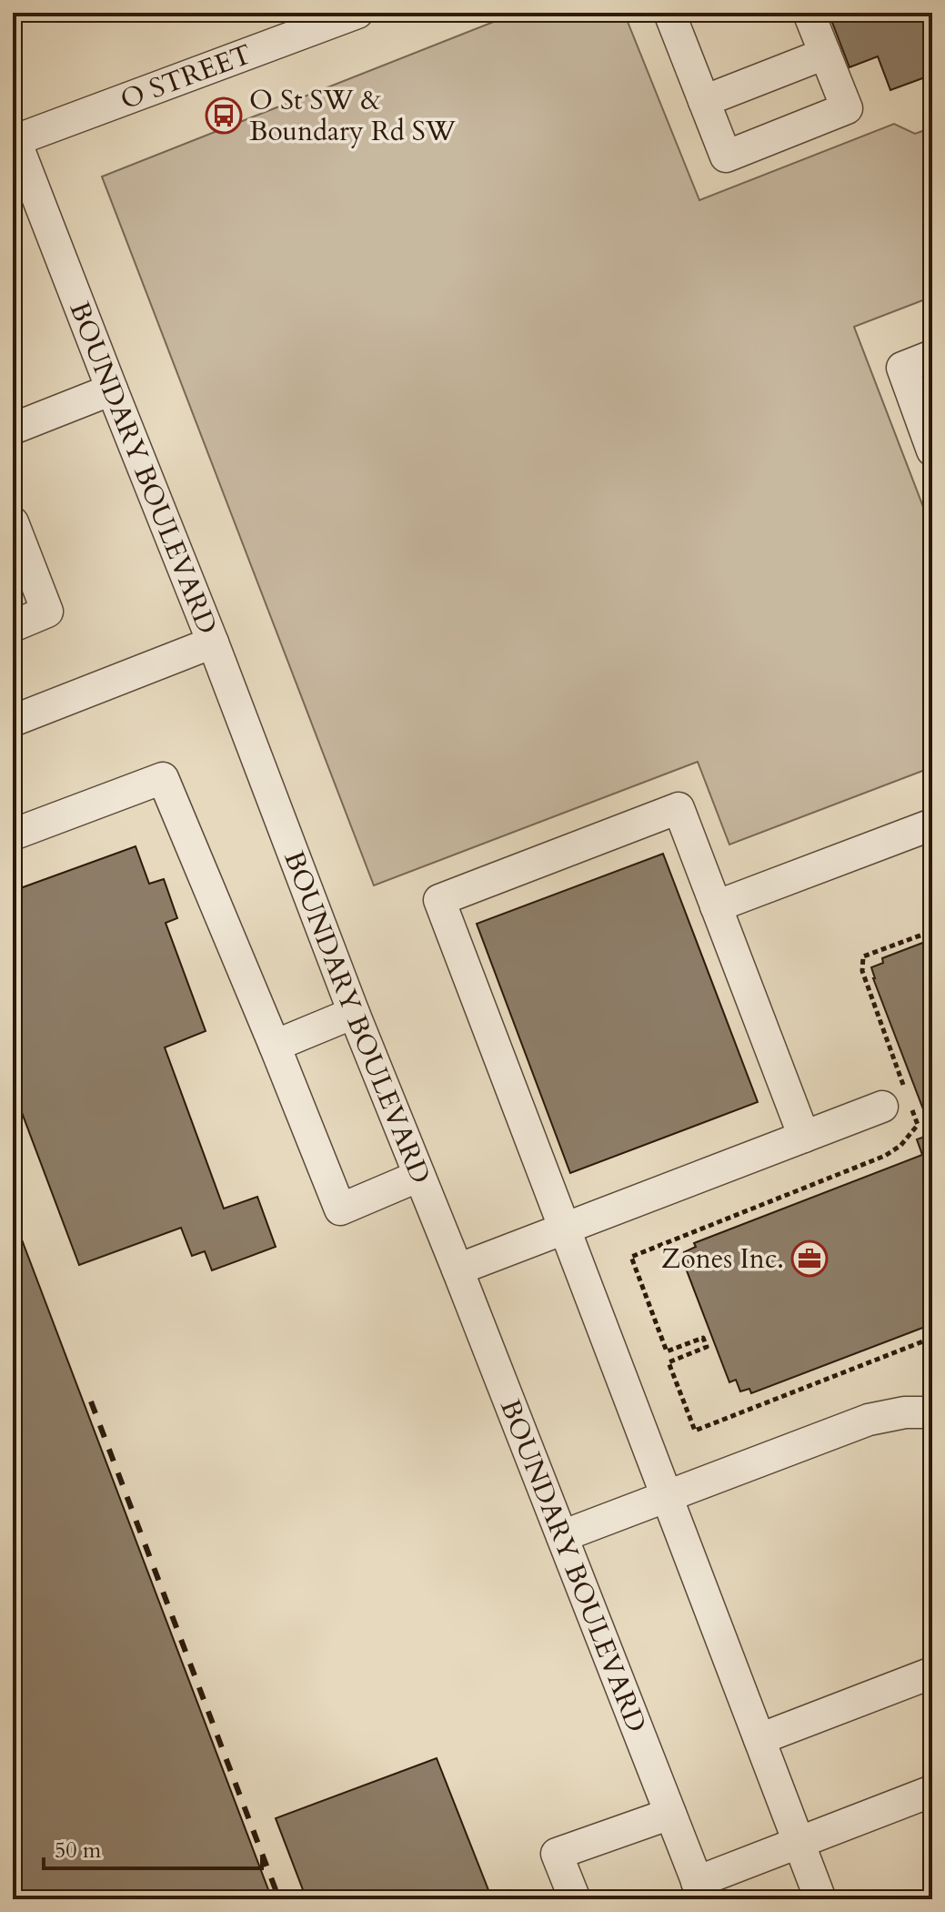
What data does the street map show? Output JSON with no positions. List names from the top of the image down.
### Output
{
  "streets": {
    "street": ["O STREET", "BOUNDARY BOULEVARD"]
  },
  "crossings": [
    ["O STREET", "BOUNDARY BOULEVARD"]
  ],
  "places": {
    "bus stop": ["O St SW & Boundary Rd SW"],
    "office": ["Zones Inc."]
  },
  "scale_bar": "50 m"
}
